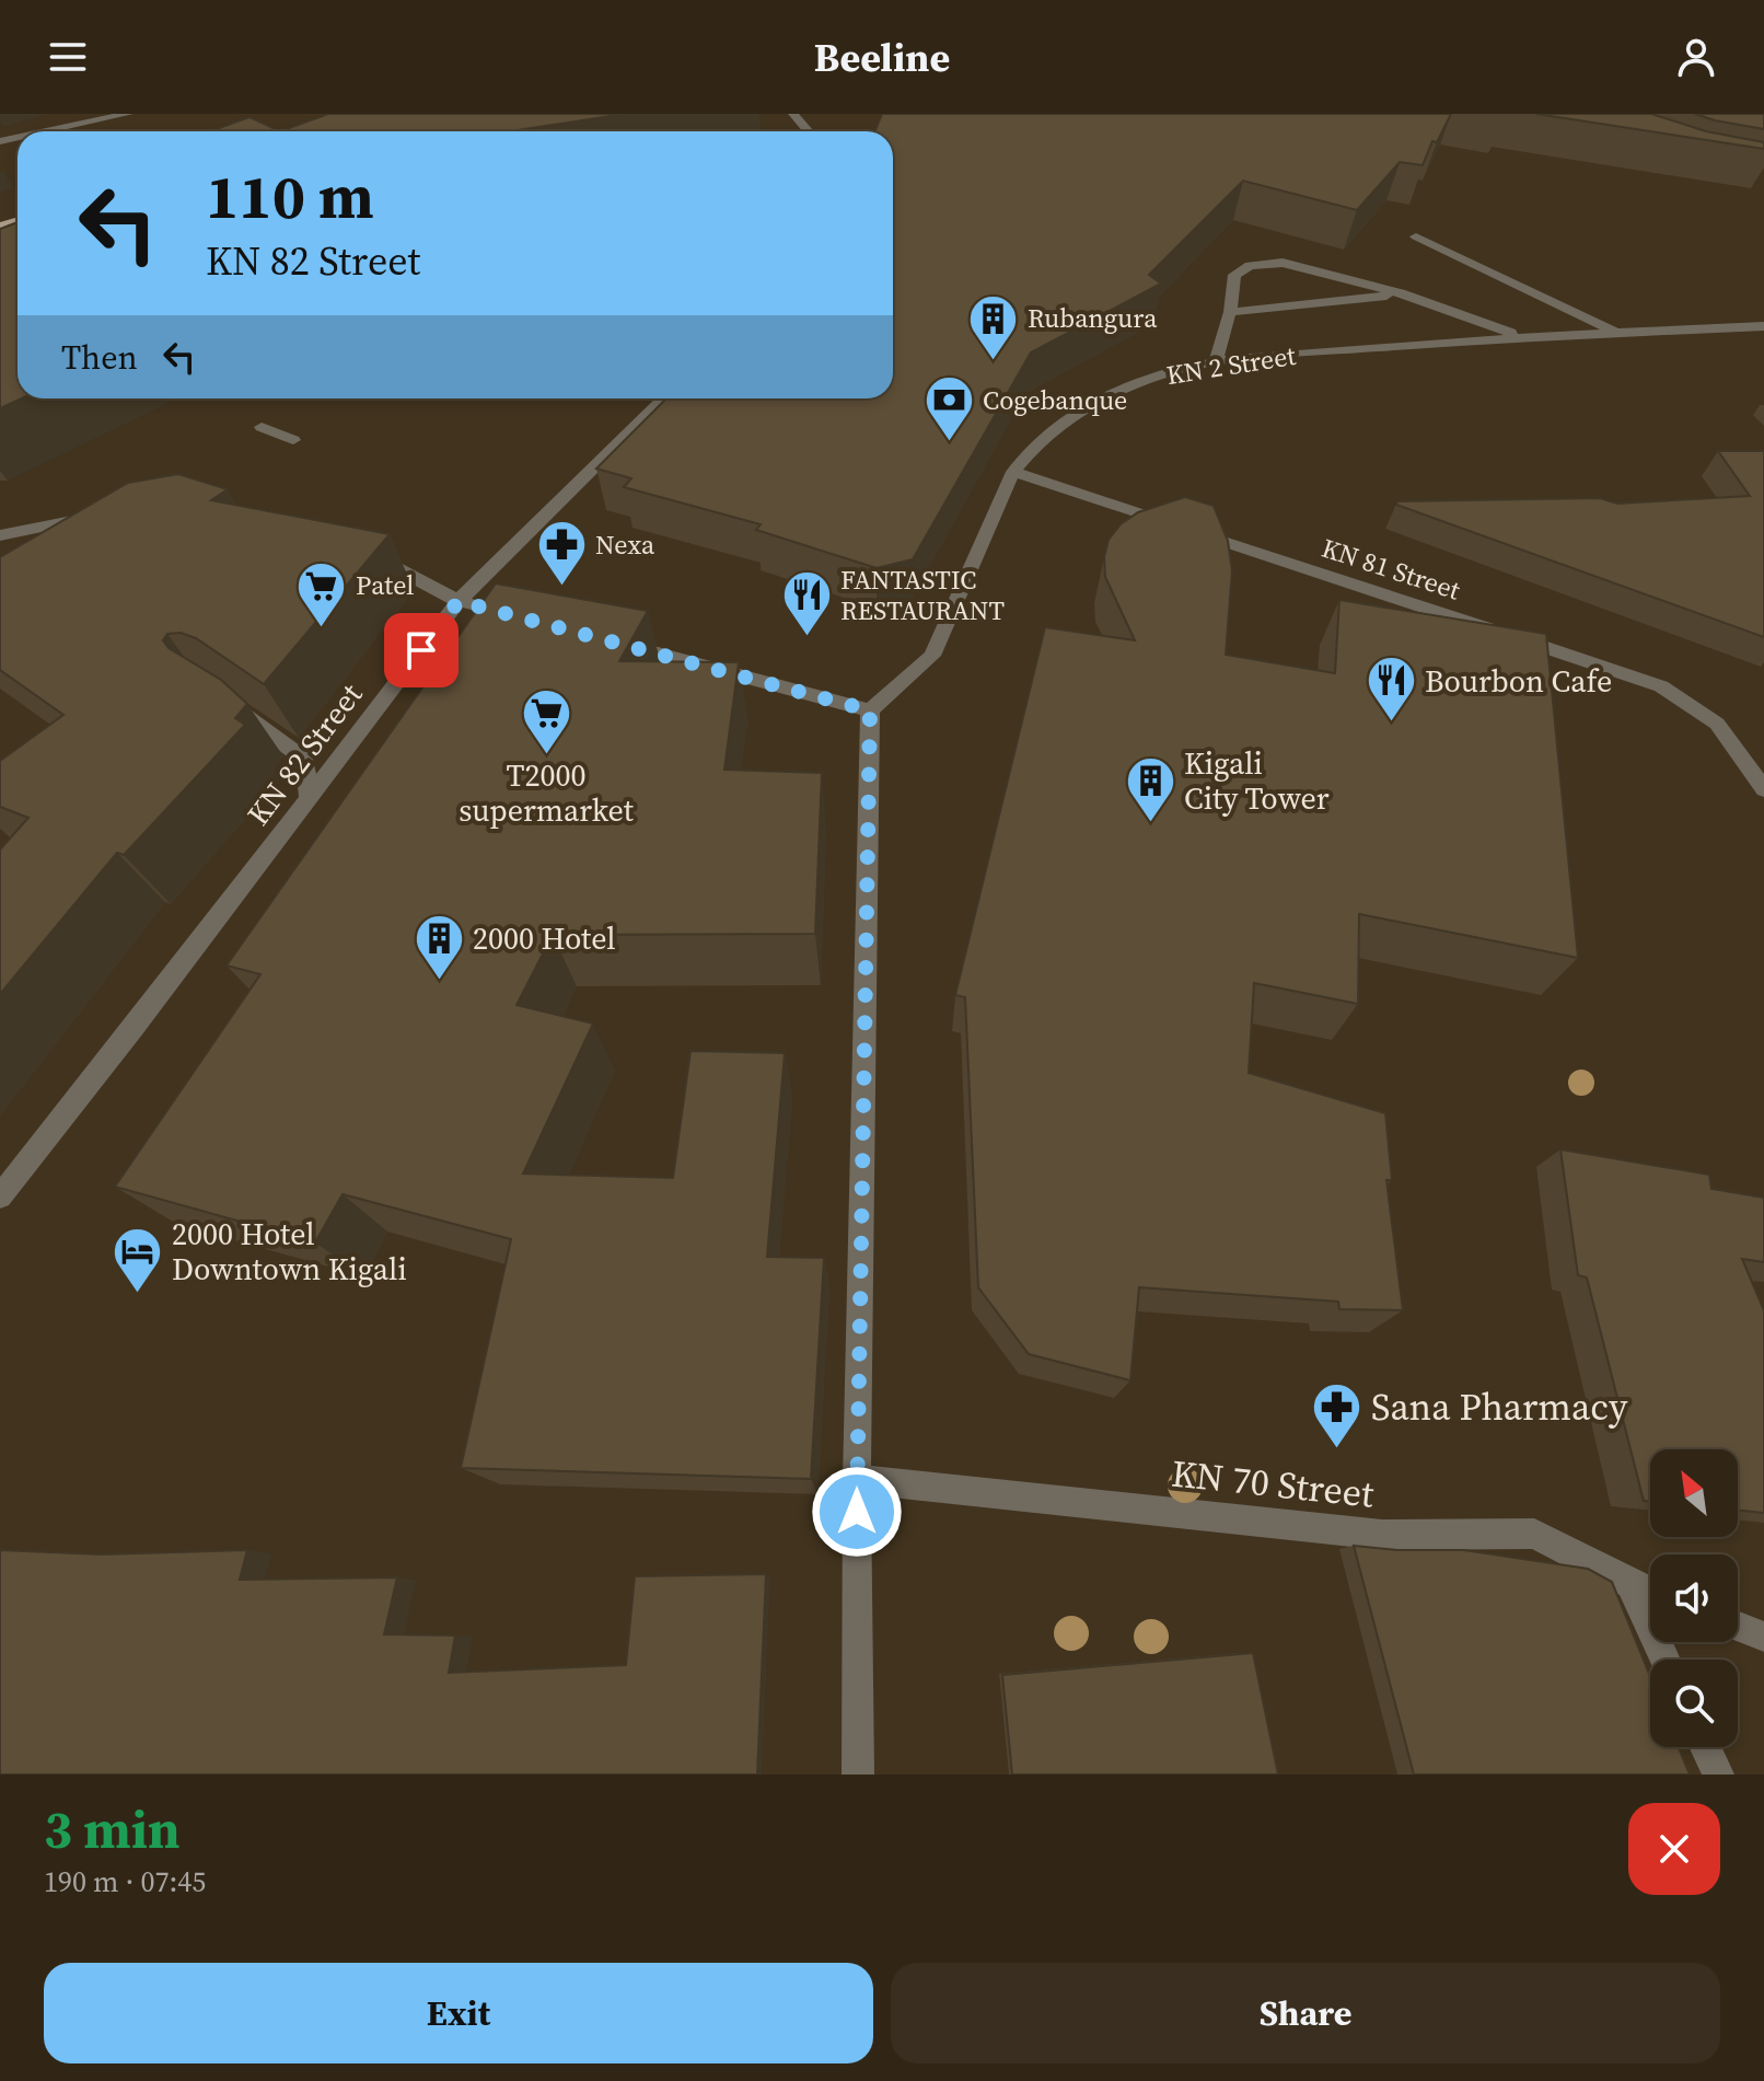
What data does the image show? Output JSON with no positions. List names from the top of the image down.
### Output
{
  "streets": {
    "street": [
      "KN 2 Street",
      "KN 81 Street",
      "KN 82 Street",
      "KN 70 Street"
    ]
  },
  "crossings": [
    ["KN 2 Street", "KN 81 Street"]
  ],
  "places": {
    "building": ["Rubangura", "Kigali City Tower", "2000 Hotel"],
    "bank": ["Cogebanque"],
    "pharmacy": ["Nexa", "Sana Pharmacy"],
    "supermarket": ["Patel", "T2000 supermarket"],
    "restaurant": ["FANTASTIC RESTAURANT", "Bourbon Cafe"],
    "hotel": ["2000 Hotel Downtown Kigali"]
  },
  "north": "top left",
  "page": {
    "header": "Beeline",
    "turn": ["110 m", "KN 82 Street"],
    "then": "Then",
    "heading": ["3 min", "190 m · 07:45"],
    "buttons": ["Exit", "Share"]
  }
}
